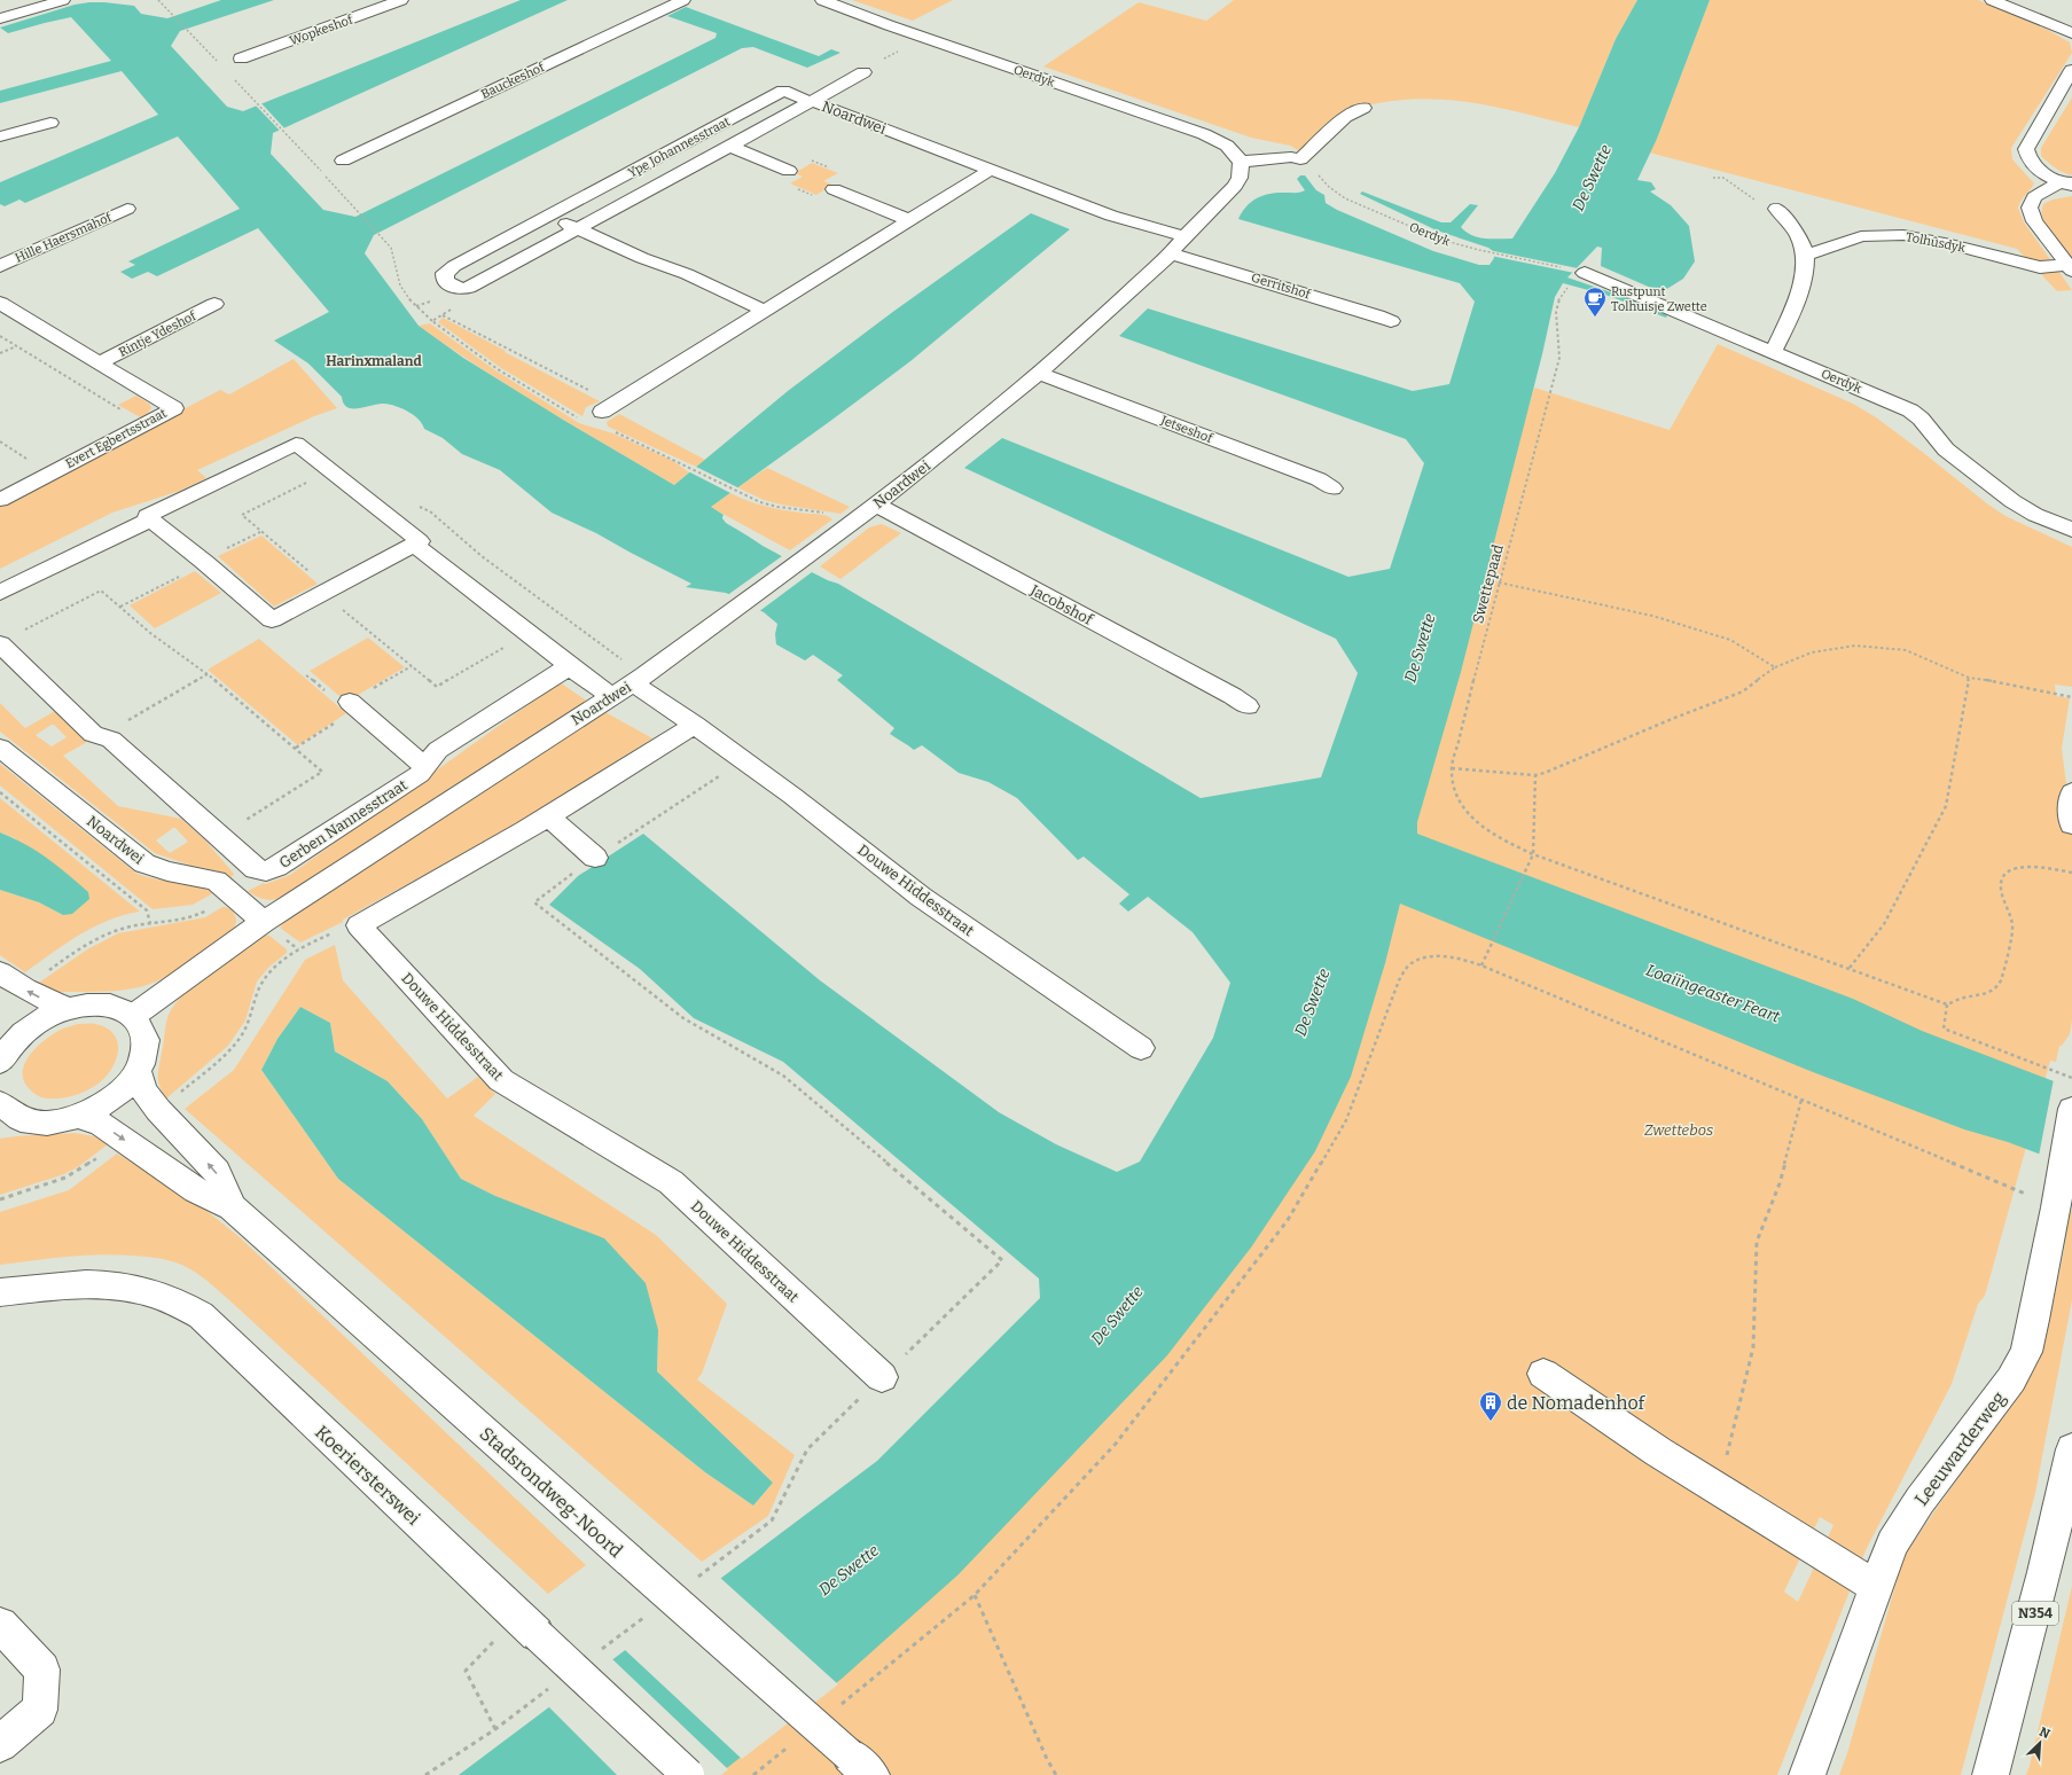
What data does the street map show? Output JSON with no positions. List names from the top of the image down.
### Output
{
  "streets": {
    "street": [
      "Wopkeshof",
      "Oerdyk",
      "Bauckeshof",
      "Noardwei",
      "Ype Johannesstraat",
      "Hille Haersmahof",
      "Tolhûsdyk",
      "Gerritshof",
      "Rintje Ydeshof",
      "Jetseshof",
      "Evert Egbertsstraat",
      "Jacobshof",
      "Gerben Nannesstraat",
      "Douwe Hiddesstraat",
      "Leeuwarderweg",
      "Koeriersterswei",
      "Stadsrondweg-Noord",
      "N354"
    ],
    "path": ["Swettepaad"]
  },
  "crossings": [
    ["Noardwei", "Ype Johannesstraat"],
    ["Noardwei", "Gerritshof"],
    ["Noardwei", "Jetseshof"],
    ["Noardwei", "Jacobshof"],
    ["Noardwei", "Douwe Hiddesstraat"],
    ["Rintje Ydeshof", "Evert Egbertsstraat"]
  ],
  "districts": ["Harinxmaland"],
  "water": ["De Swette", "Loaiïngeaster Feart"],
  "parks": ["Zwettebos"],
  "places": {
    "cafe": ["Rustpunt Tolhuisje Zwette"],
    "building": ["de Nomadenhof"]
  },
  "north": "top right"
}
